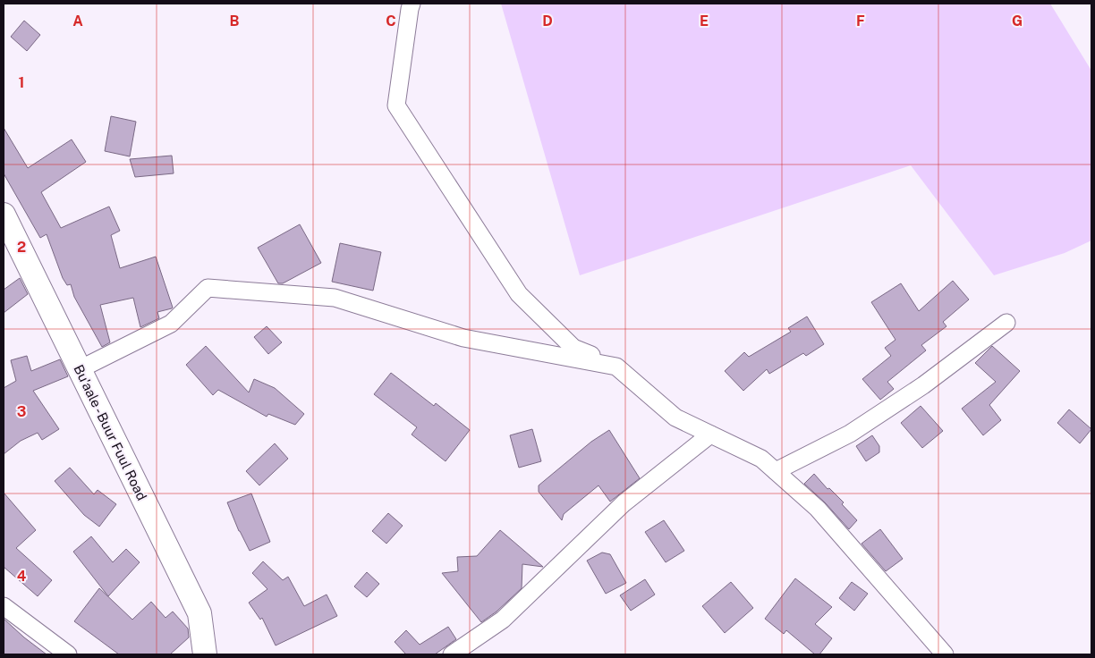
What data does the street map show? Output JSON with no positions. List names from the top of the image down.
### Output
{
  "streets": {
    "street": ["Bu'aale - Buur Fuul Road"]
  },
  "grid": {
    "columns": [
      "A",
      "B",
      "C",
      "D",
      "E",
      "F",
      "G"
    ],
    "rows": [
      "1",
      "2",
      "3",
      "4"
    ]
  }
}
